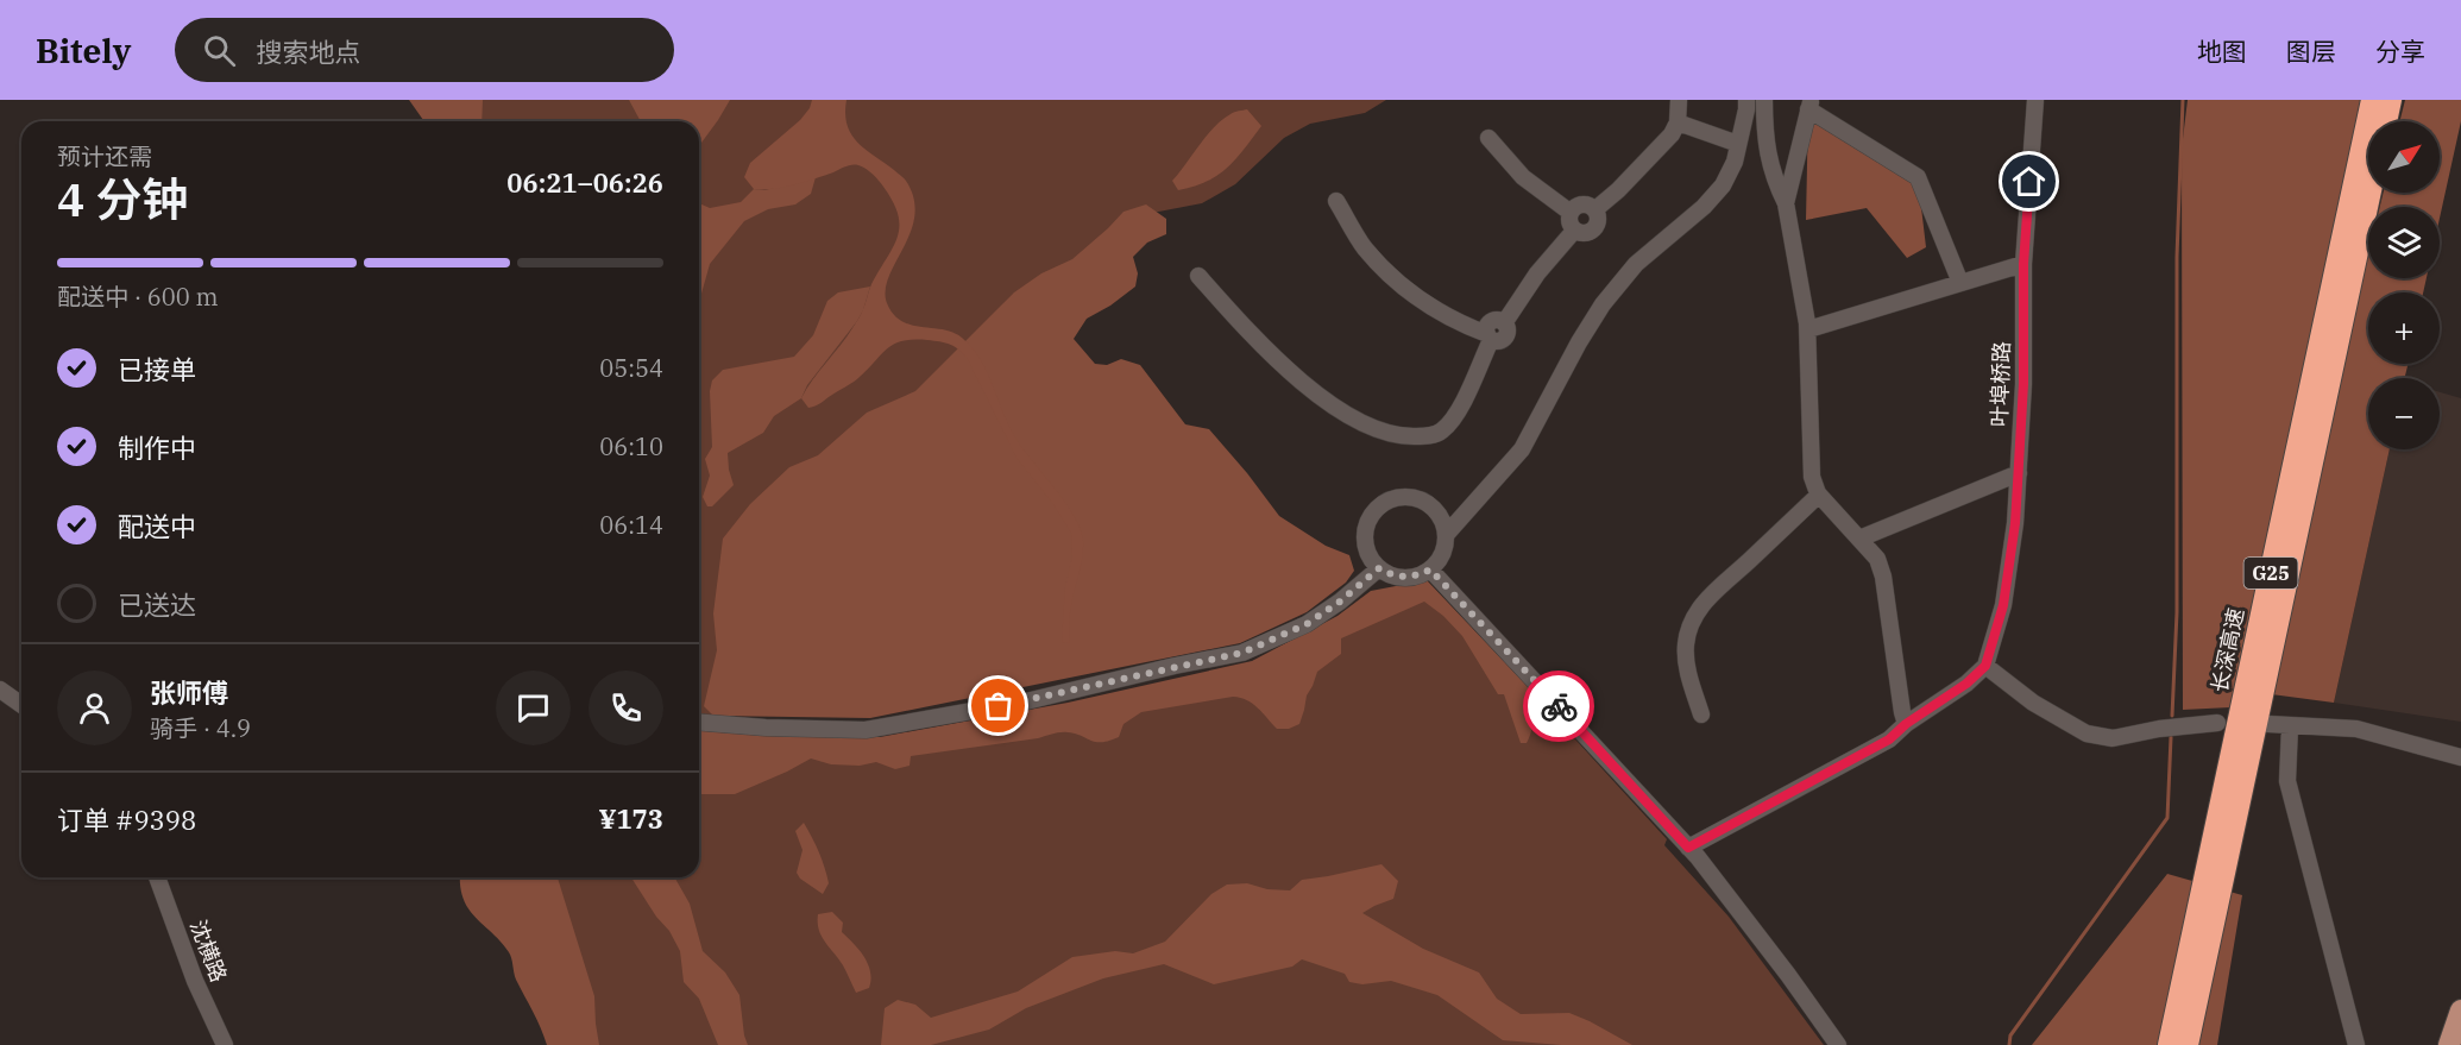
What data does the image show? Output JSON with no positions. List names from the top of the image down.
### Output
{
  "streets": {
    "highway": ["G25", "长深高速"],
    "street": ["叶埠桥路", "沈横路"]
  },
  "north": "top right",
  "page": {
    "header": "Bitely",
    "search": "搜索地点",
    "nav": ["地图", "图层", "分享"],
    "map_buttons": ["+", "−"],
    "heading": ["4 分钟", "预计还需", "06:21–06:26"],
    "panel": [
      "张师傅",
      "骑手 · 4.9",
      "订单 #9398",
      "¥173"
    ],
    "bar": "配送中 · 600 m",
    "list": [
      ["已接单", "05:54"],
      ["制作中", "06:10"],
      ["配送中", "06:14"],
      "已送达"
    ]
  }
}
